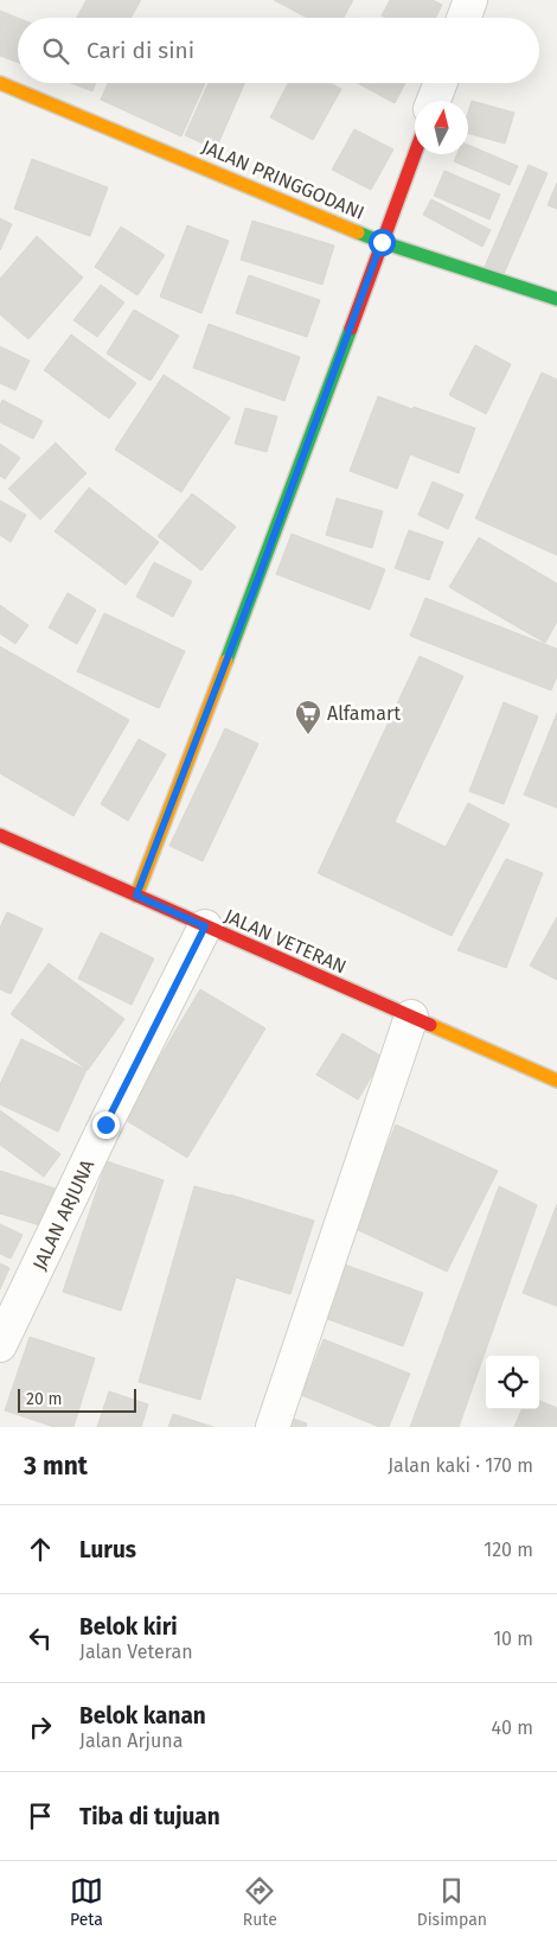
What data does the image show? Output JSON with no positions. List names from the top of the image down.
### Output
{
  "streets": {
    "street": ["JALAN PRINGGODANI", "JALAN VETERAN", "JALAN ARJUNA"]
  },
  "crossings": [
    ["JALAN VETERAN", "JALAN ARJUNA"]
  ],
  "places": {
    "supermarket": ["Alfamart"]
  },
  "scale_bar": "20 m",
  "north": "top",
  "page": {
    "search": "Cari di sini",
    "scale": "20 m",
    "heading": ["3 mnt", "Jalan kaki · 170 m"],
    "list": [
      ["Lurus", "120 m"],
      ["Belok kiri", "Jalan Veteran", "10 m"],
      ["Belok kanan", "Jalan Arjuna", "40 m"],
      "Tiba di tujuan"
    ],
    "nav": ["Peta", "Rute", "Disimpan"]
  }
}
